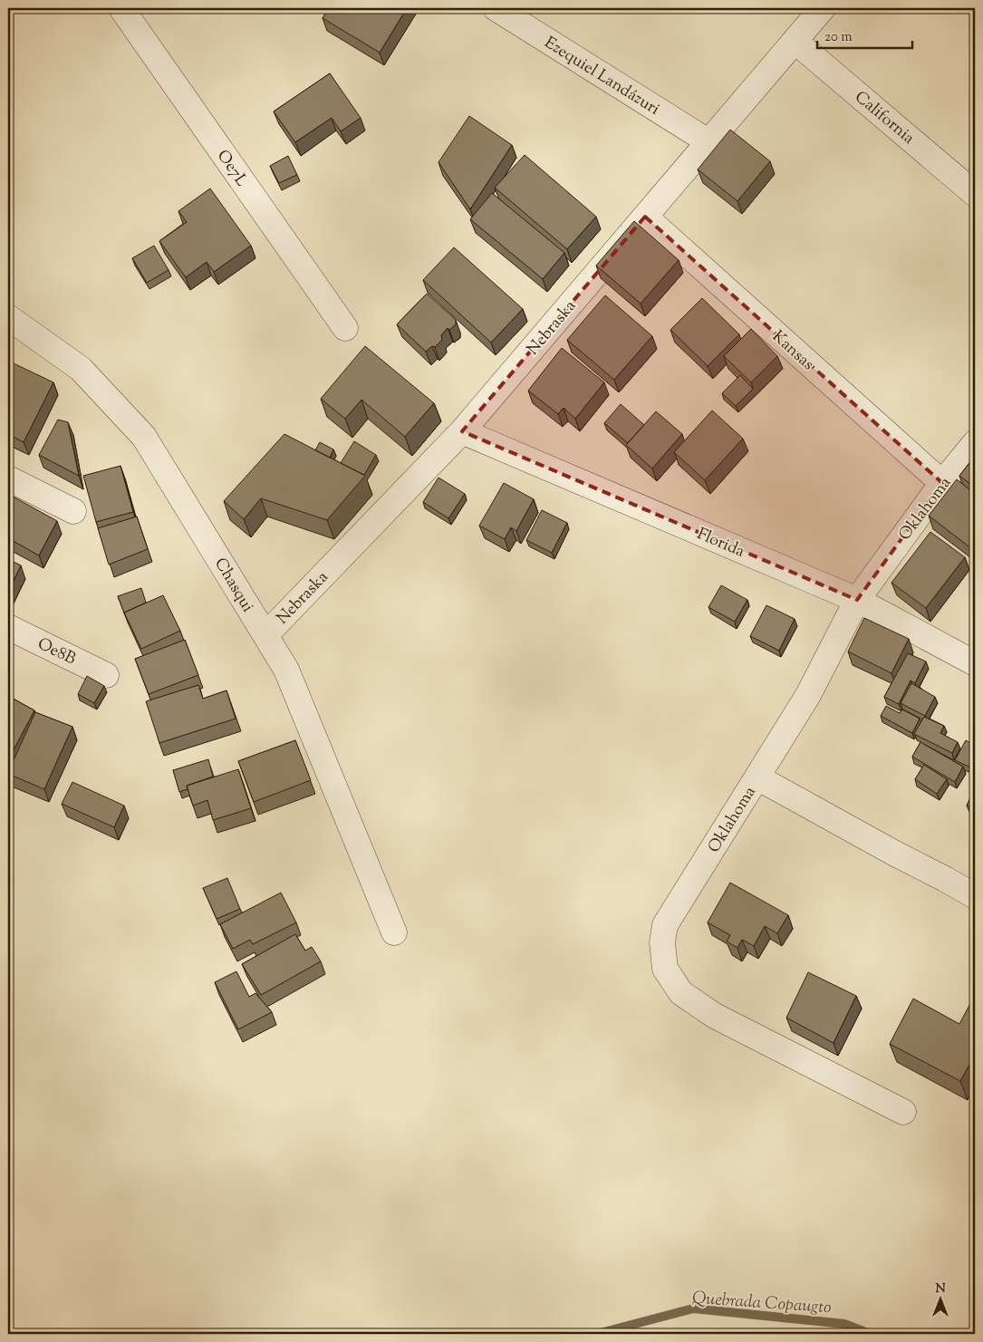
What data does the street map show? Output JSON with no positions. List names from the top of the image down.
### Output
{
  "streets": {
    "street": [
      "Ezequiel Landázuri",
      "California",
      "Oe7L",
      "Nebraska",
      "Kansas",
      "Oklahoma",
      "Florida",
      "Chasqui",
      "Oe8B"
    ]
  },
  "crossings": [
    ["Ezequiel Landázuri", "Nebraska"],
    ["California", "Nebraska"],
    ["Nebraska", "Kansas"],
    ["Nebraska", "Florida"],
    ["Nebraska", "Chasqui"],
    ["Kansas", "Oklahoma"],
    ["Oklahoma", "Florida"]
  ],
  "water": ["Quebrada Copaugto"],
  "scale_bar": "20 m",
  "north": "top"
}
